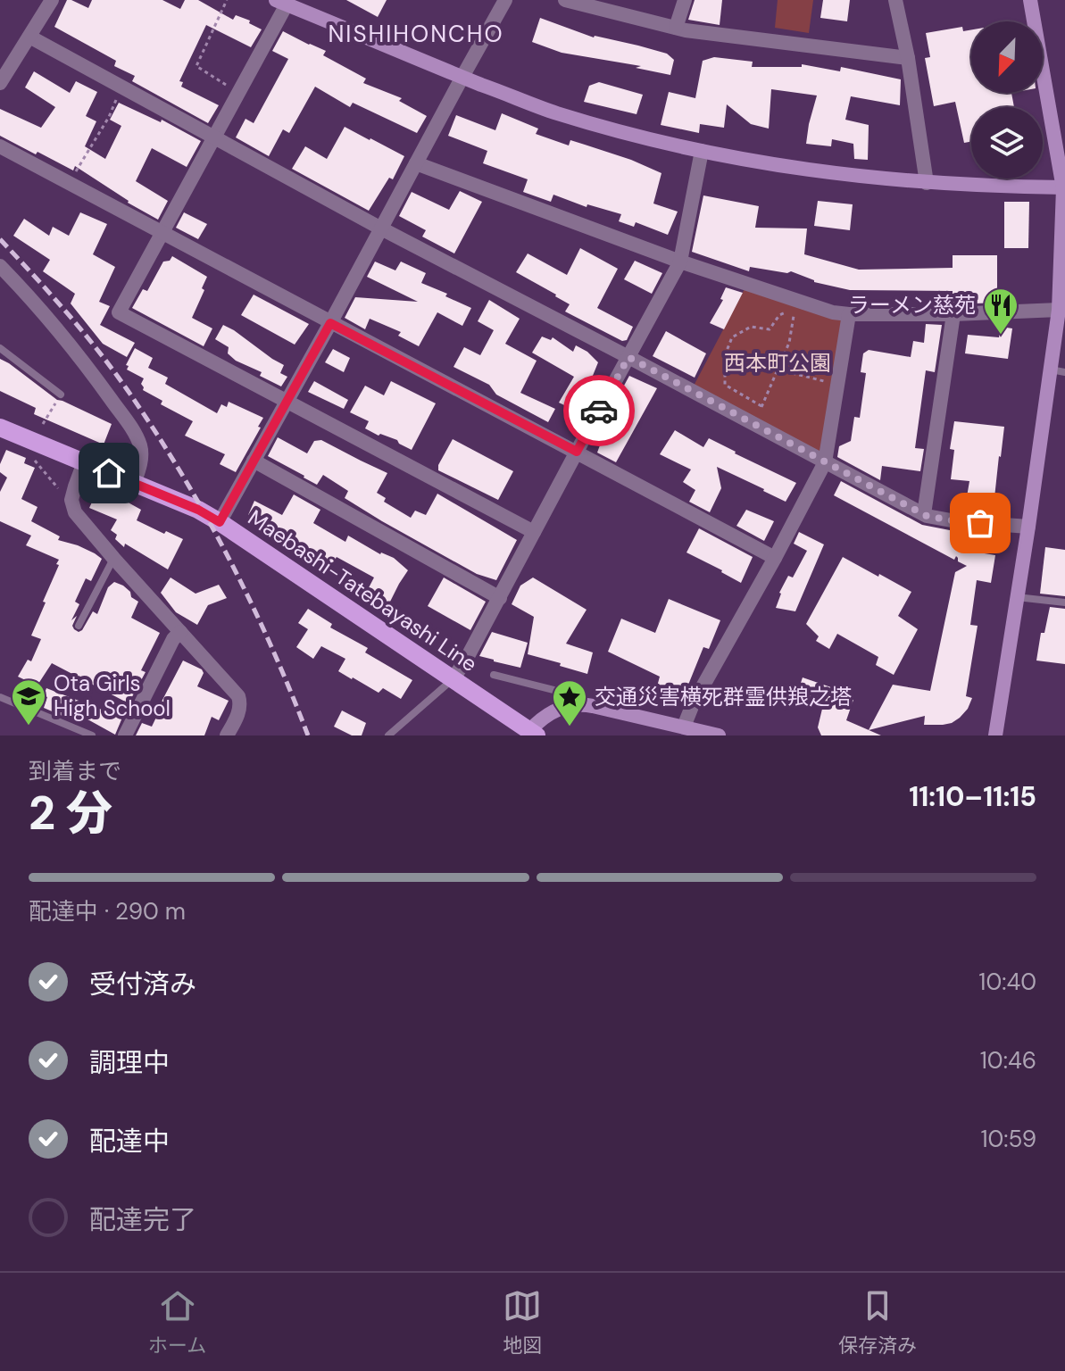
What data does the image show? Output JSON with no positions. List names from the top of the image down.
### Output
{
  "streets": {
    "main road": ["Maebashi-Tatebayashi Line"]
  },
  "districts": ["NISHIHONCHO"],
  "parks": ["西本町公園"],
  "places": {
    "restaurant": ["ラーメン慈苑"],
    "school or university": ["Ota Girls High School"],
    "place": ["交通災害横死群霊供羪之塔"]
  },
  "north": "bottom left",
  "page": {
    "heading": ["2 分", "到着まで", "11:10–11:15"],
    "bar": "配達中 · 290 m",
    "list": [
      ["受付済み", "10:40"],
      ["調理中", "10:46"],
      ["配達中", "10:59"],
      "配達完了"
    ],
    "tabs": ["ホーム", "地図", "保存済み"]
  }
}
